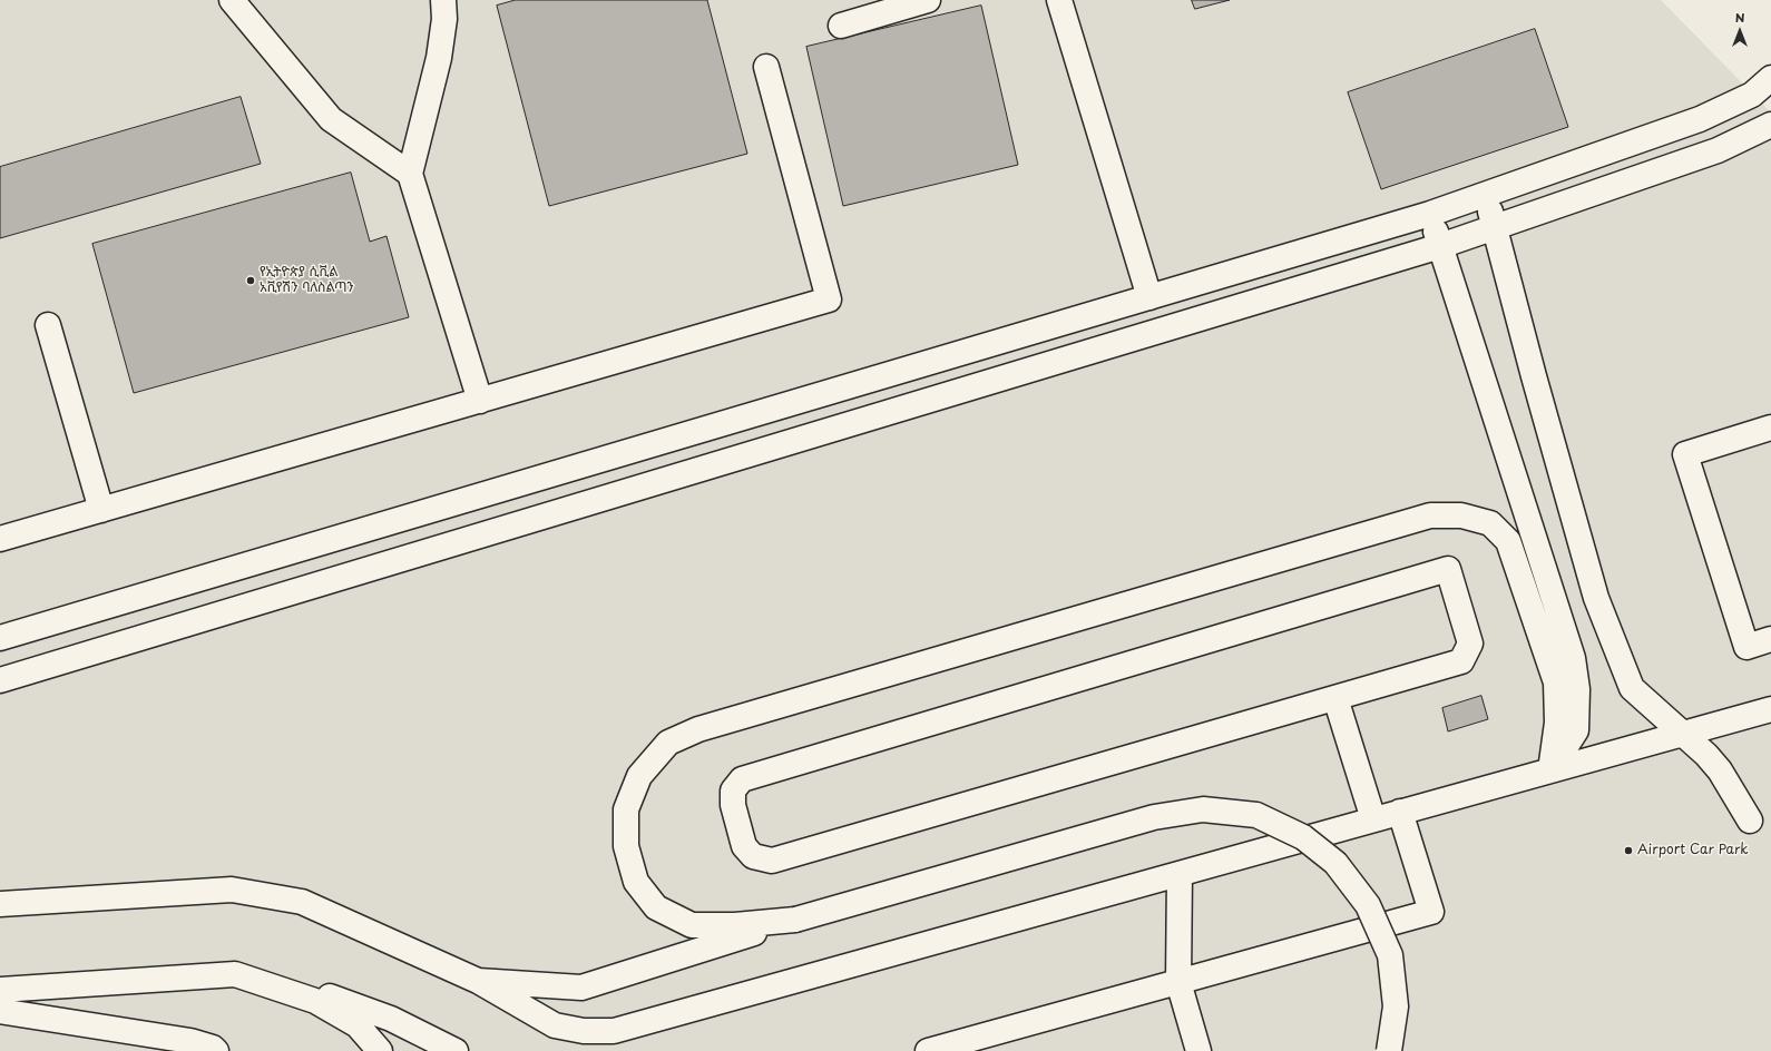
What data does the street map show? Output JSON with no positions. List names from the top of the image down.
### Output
{
  "places": ["የኢትዮጵያ ሲቪል አቪየሽን ባለስልጣን", "Airport Car Park"],
  "north": "top"
}
